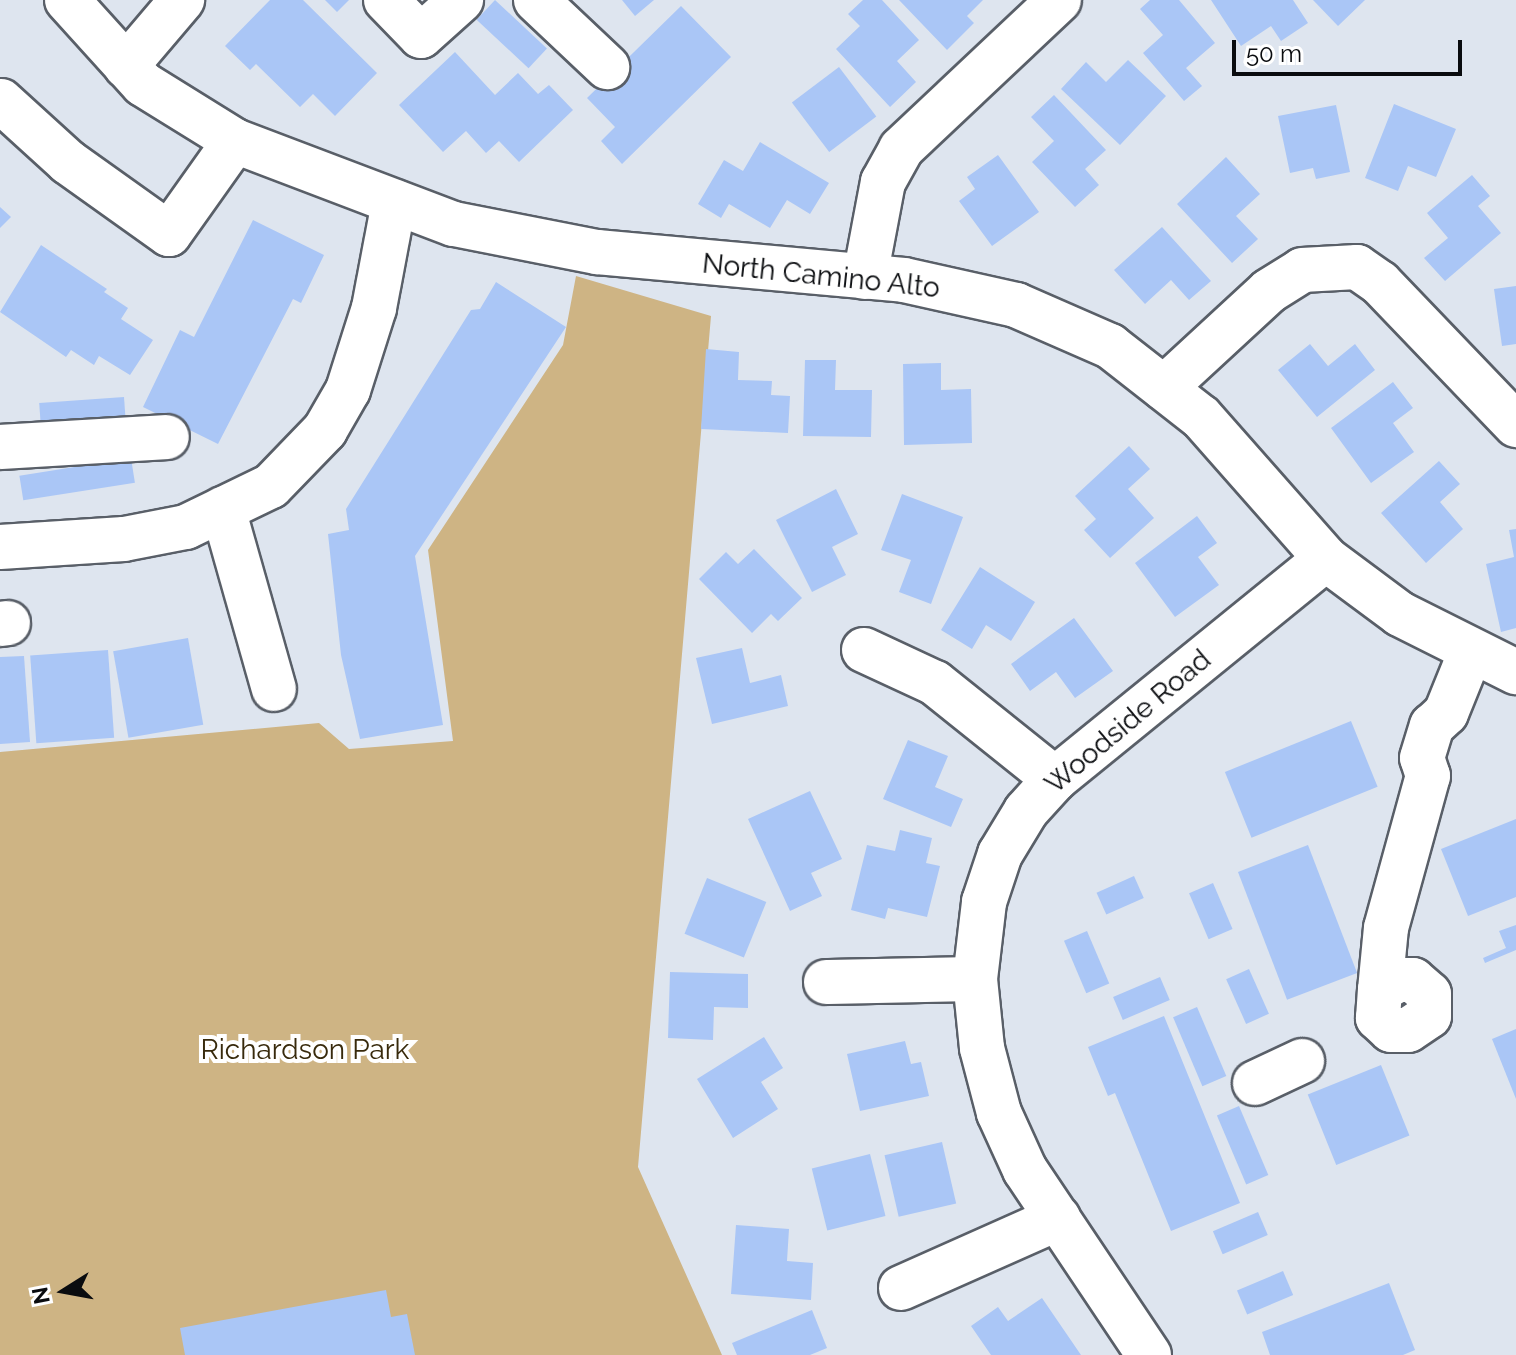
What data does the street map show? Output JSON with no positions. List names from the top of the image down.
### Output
{
  "streets": {
    "street": ["North Camino Alto", "Woodside Road"]
  },
  "crossings": [
    ["North Camino Alto", "Woodside Road"]
  ],
  "parks": ["Richardson Park"],
  "scale_bar": "50 m",
  "north": "left"
}
